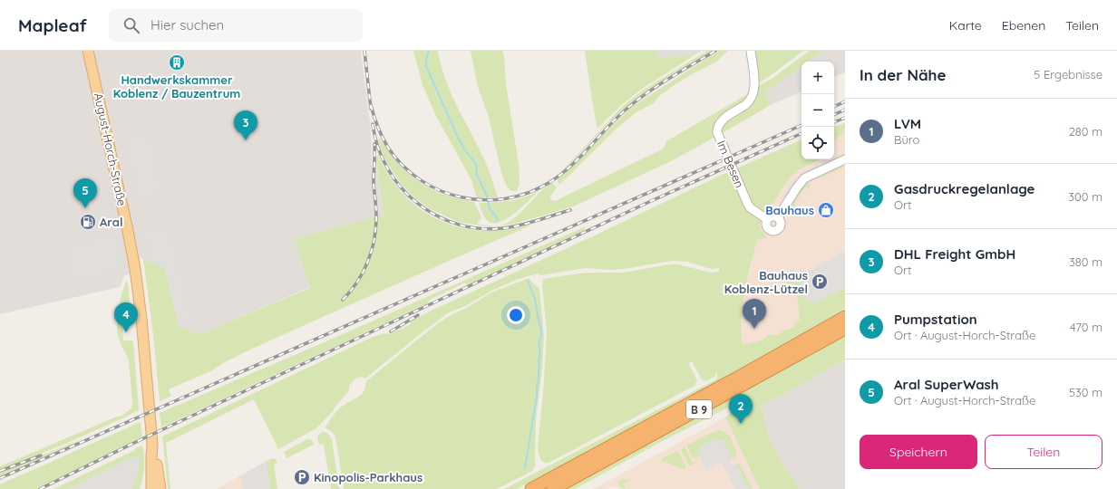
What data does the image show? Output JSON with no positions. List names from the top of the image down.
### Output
{
  "streets": {
    "highway": ["B 9"],
    "main road": ["August-Horch-Straße"],
    "street": ["Im Besen"]
  },
  "places": {
    "building": ["Handwerkskammer Koblenz / Bauzentrum"],
    "shop": ["Bauhaus"],
    "fuel station": ["Aral"],
    "parking": ["Bauhaus Koblenz-Lützel", "Kinopolis-Parkhaus"]
  },
  "page": {
    "header": "Mapleaf",
    "search": "Hier suchen",
    "nav": ["Karte", "Ebenen", "Teilen"],
    "heading": ["In der Nähe", "5 Ergebnisse"],
    "map_buttons": ["+", "−"],
    "list": [
      {
        "mark": "1",
        "name": "LVM",
        "note": "Büro",
        "value": "280 m"
      },
      {
        "mark": "2",
        "name": "Gasdruckregelanlage",
        "note": "Ort",
        "value": "300 m"
      },
      {
        "mark": "3",
        "name": "DHL Freight GmbH",
        "note": "Ort",
        "value": "380 m"
      },
      {
        "mark": "4",
        "name": "Pumpstation",
        "note": "Ort · August-Horch-Straße",
        "value": "470 m"
      },
      {
        "mark": "5",
        "name": "Aral SuperWash",
        "note": "Ort · August-Horch-Straße",
        "value": "530 m"
      }
    ],
    "pins": [
      "3",
      "5",
      "1",
      "4",
      "2"
    ],
    "buttons": ["Speichern", "Teilen"]
  }
}
